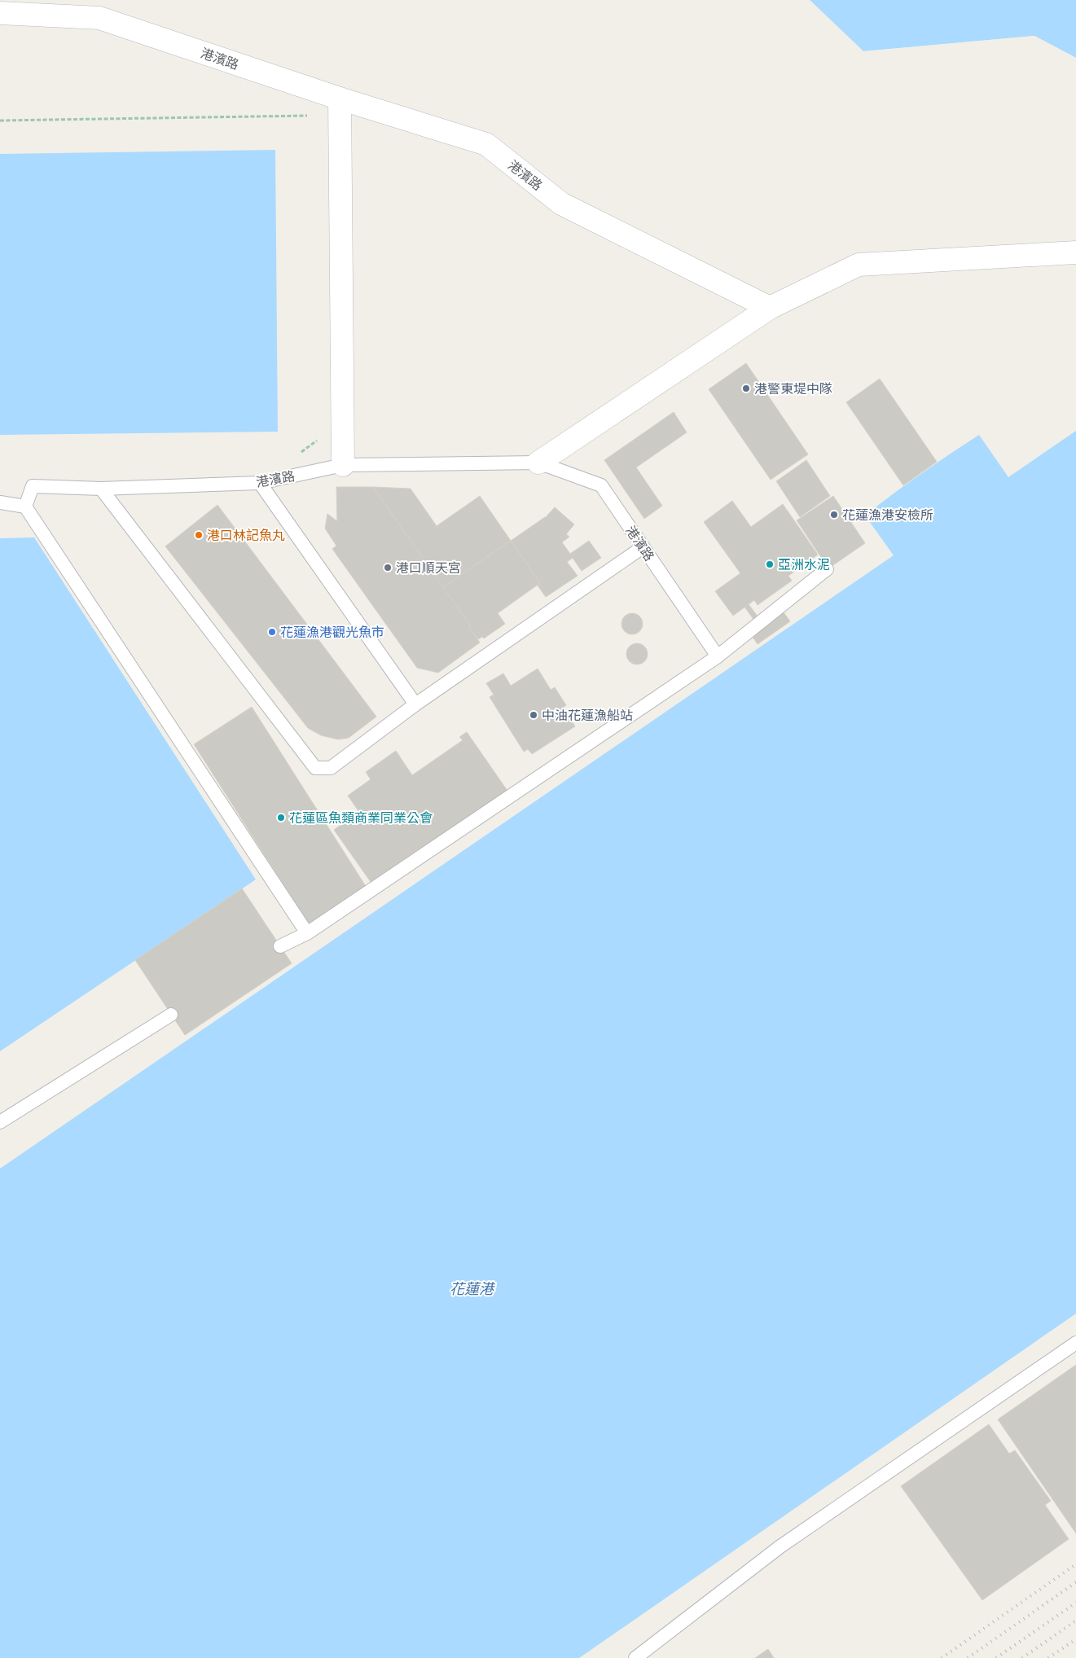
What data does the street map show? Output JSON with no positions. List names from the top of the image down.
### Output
{
  "streets": {
    "street": ["港濱路"]
  },
  "water": ["花蓮港"],
  "places": [
    "港警東堤中隊",
    "花蓮漁港安檢所",
    "港口林記魚丸",
    "亞洲水泥",
    "港口順天宮",
    "花蓮漁港觀光魚市",
    "中油花蓮漁船站",
    "花蓮區魚類商業同業公會"
  ]
}
